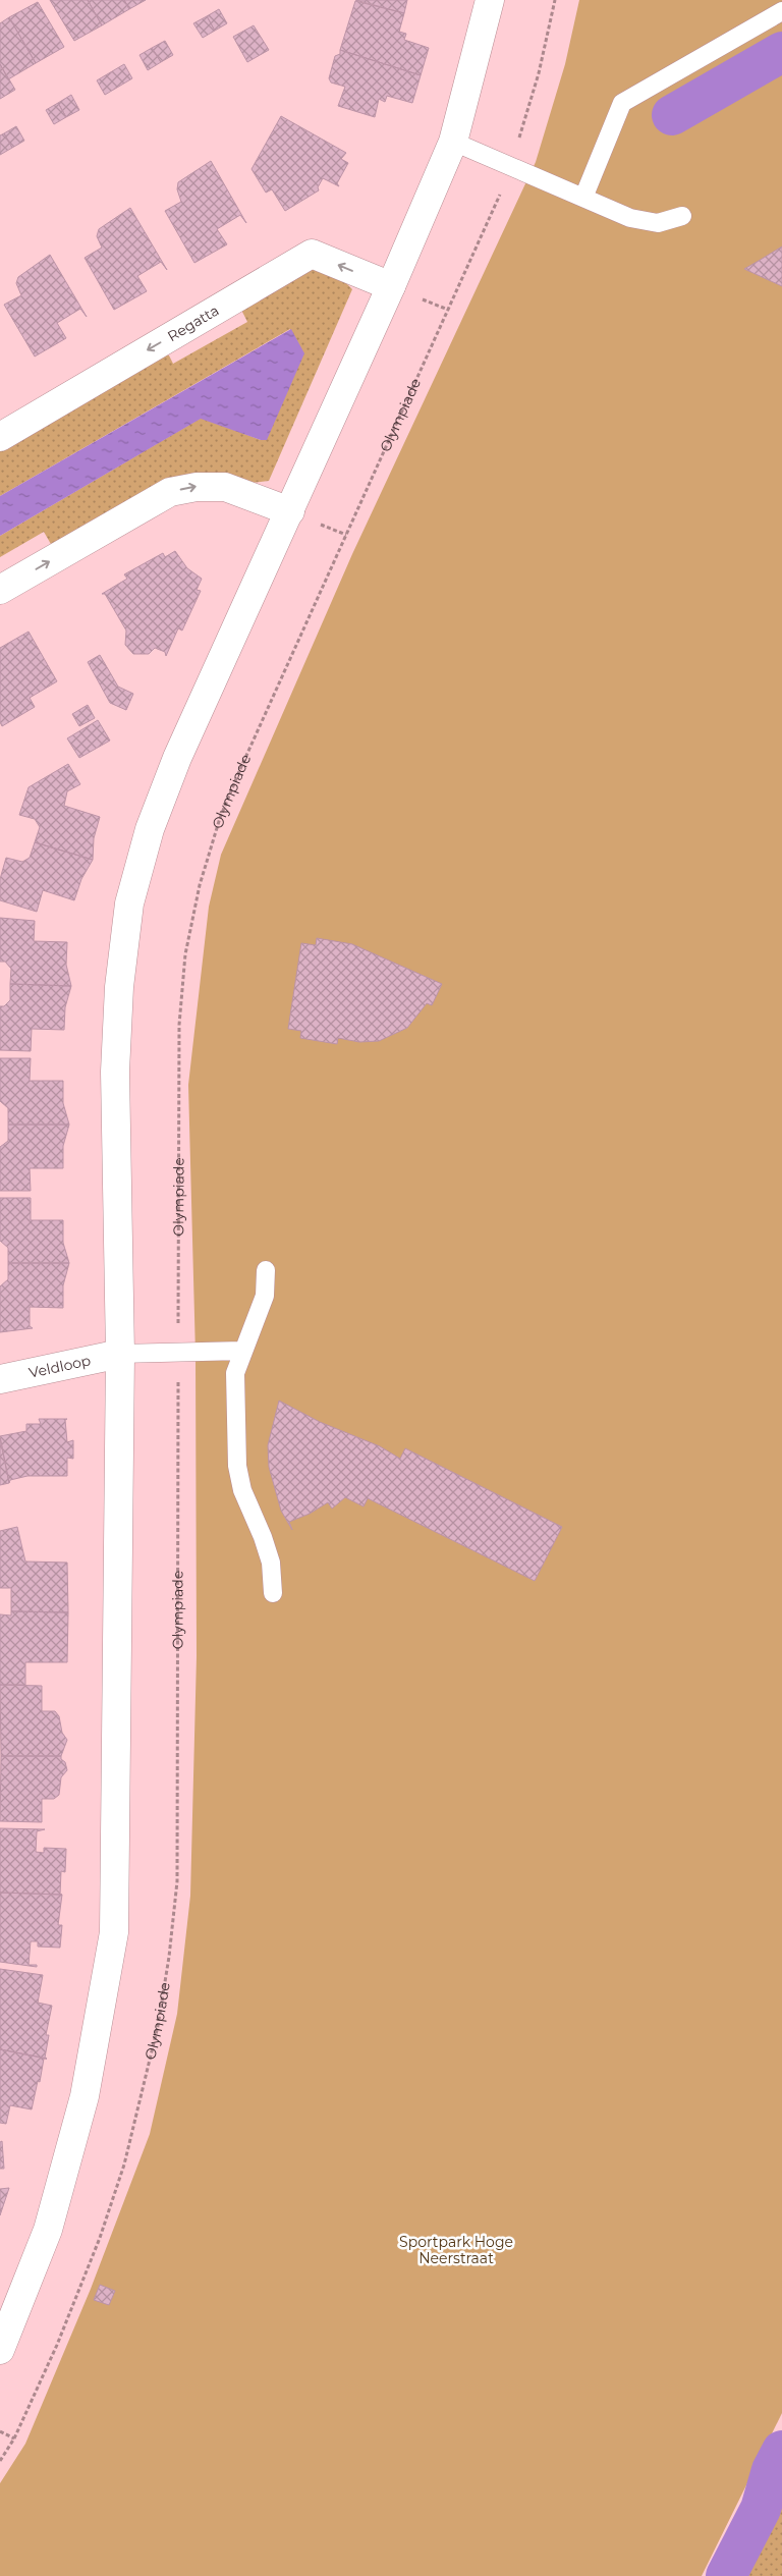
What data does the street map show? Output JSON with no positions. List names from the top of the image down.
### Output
{
  "streets": {
    "street": ["Regatta", "Veldloop"],
    "path": ["Olympiade"]
  },
  "parks": ["Sportpark Hoge Neerstraat"]
}
